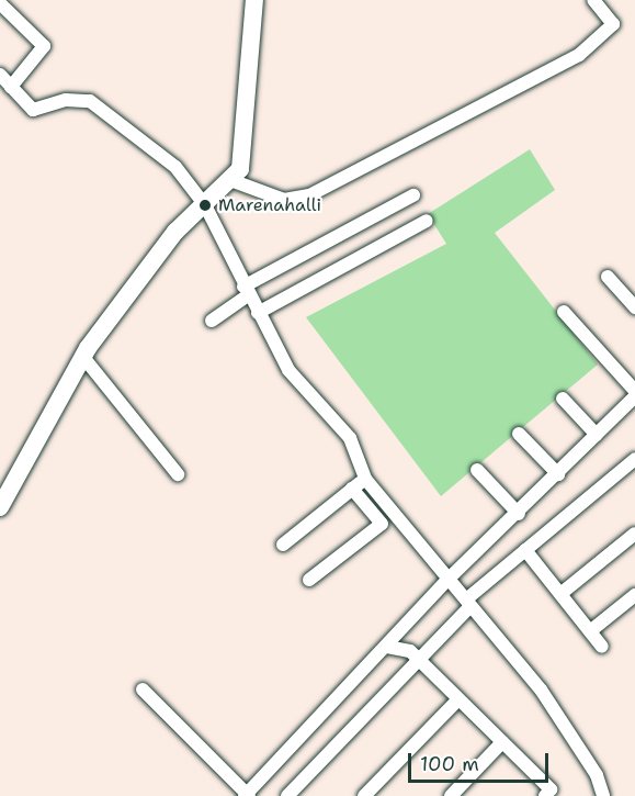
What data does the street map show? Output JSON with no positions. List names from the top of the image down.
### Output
{
  "places": ["Marenahalli"],
  "scale_bar": "100 m"
}
